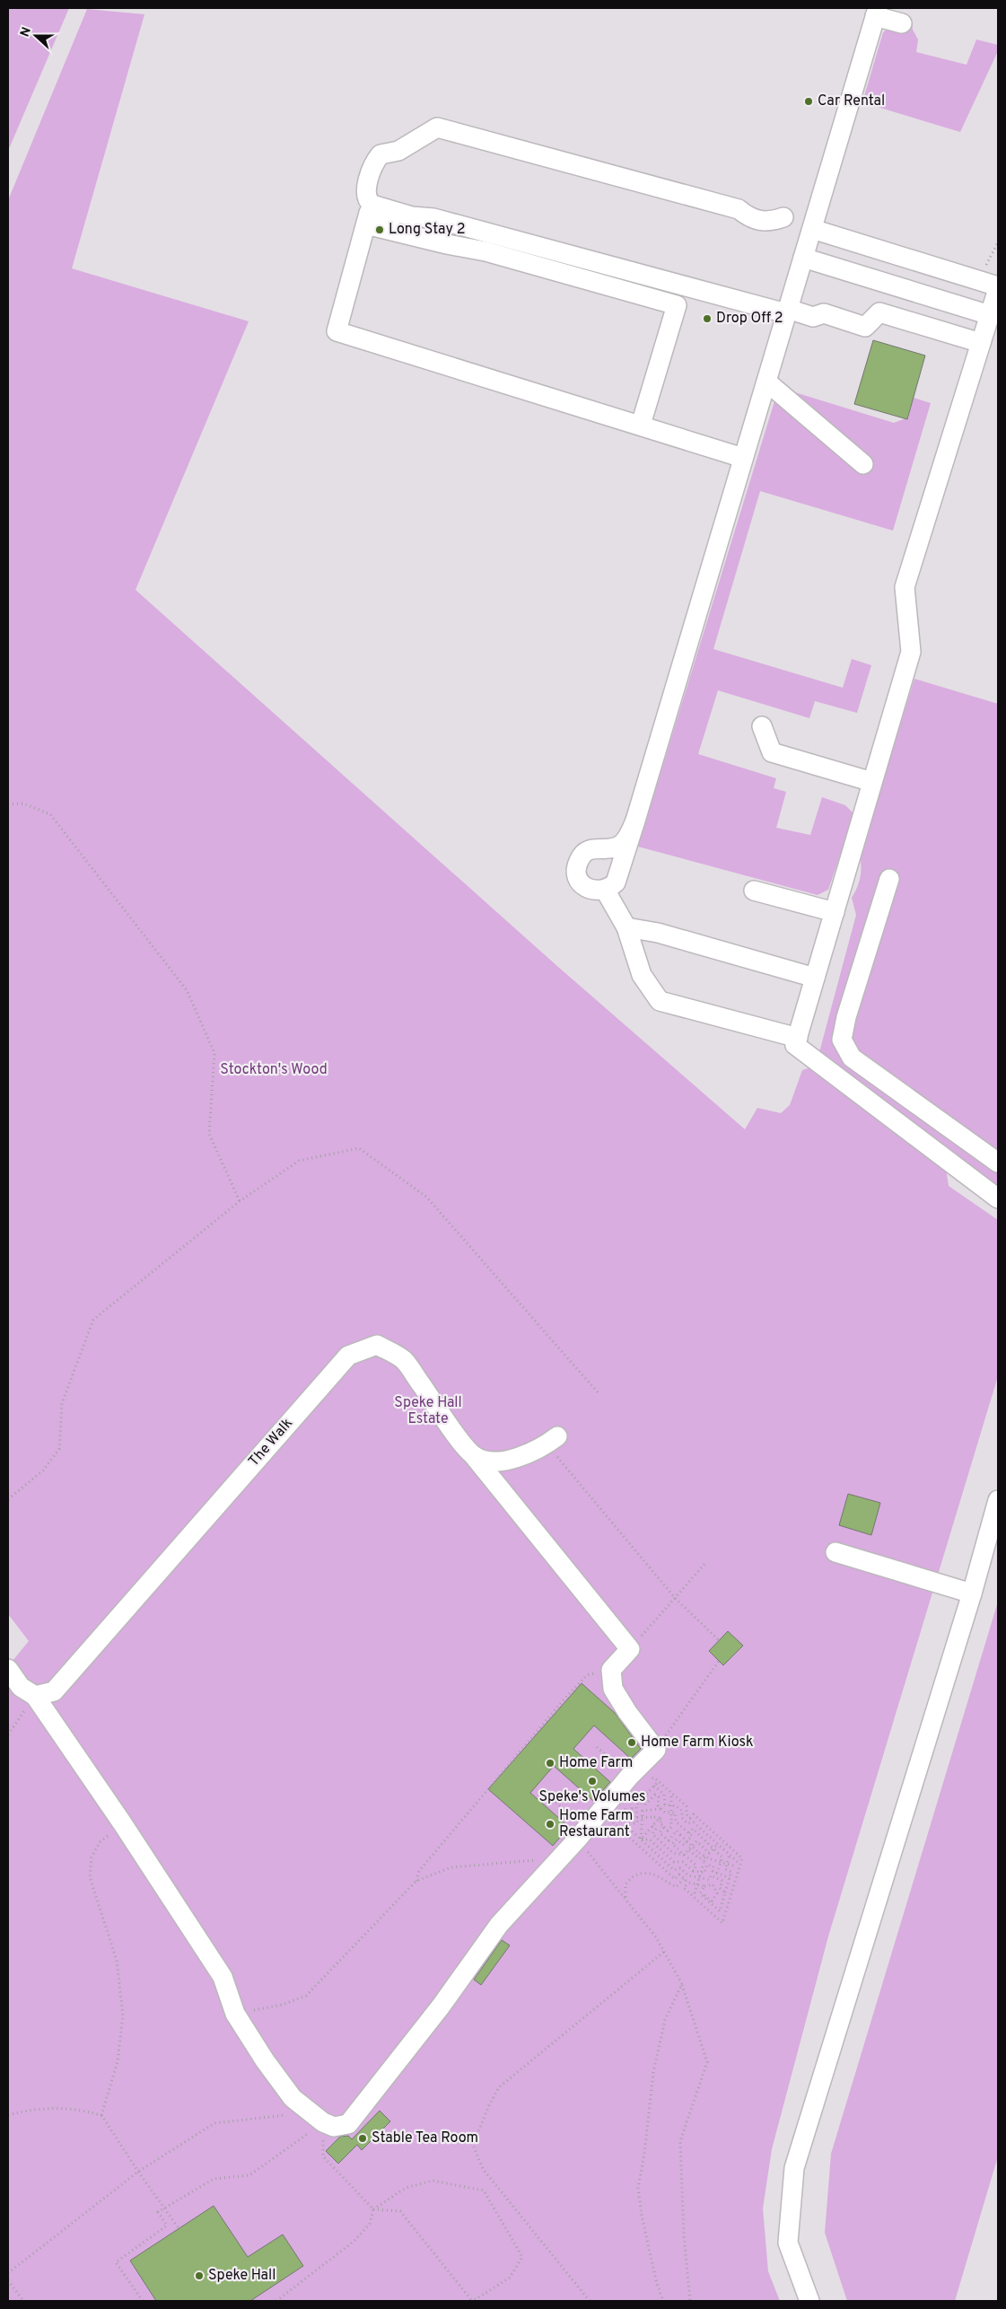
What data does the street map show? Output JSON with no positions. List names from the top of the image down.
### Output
{
  "streets": {
    "street": ["The Walk"]
  },
  "parks": ["Stockton's Wood", "Speke Hall Estate"],
  "places": [
    "Car Rental",
    "Long Stay 2",
    "Drop Off 2",
    "Home Farm Kiosk",
    "Home Farm",
    "Speke's Volumes",
    "Home Farm Restaurant",
    "Stable Tea Room",
    "Speke Hall"
  ],
  "north": "left"
}
